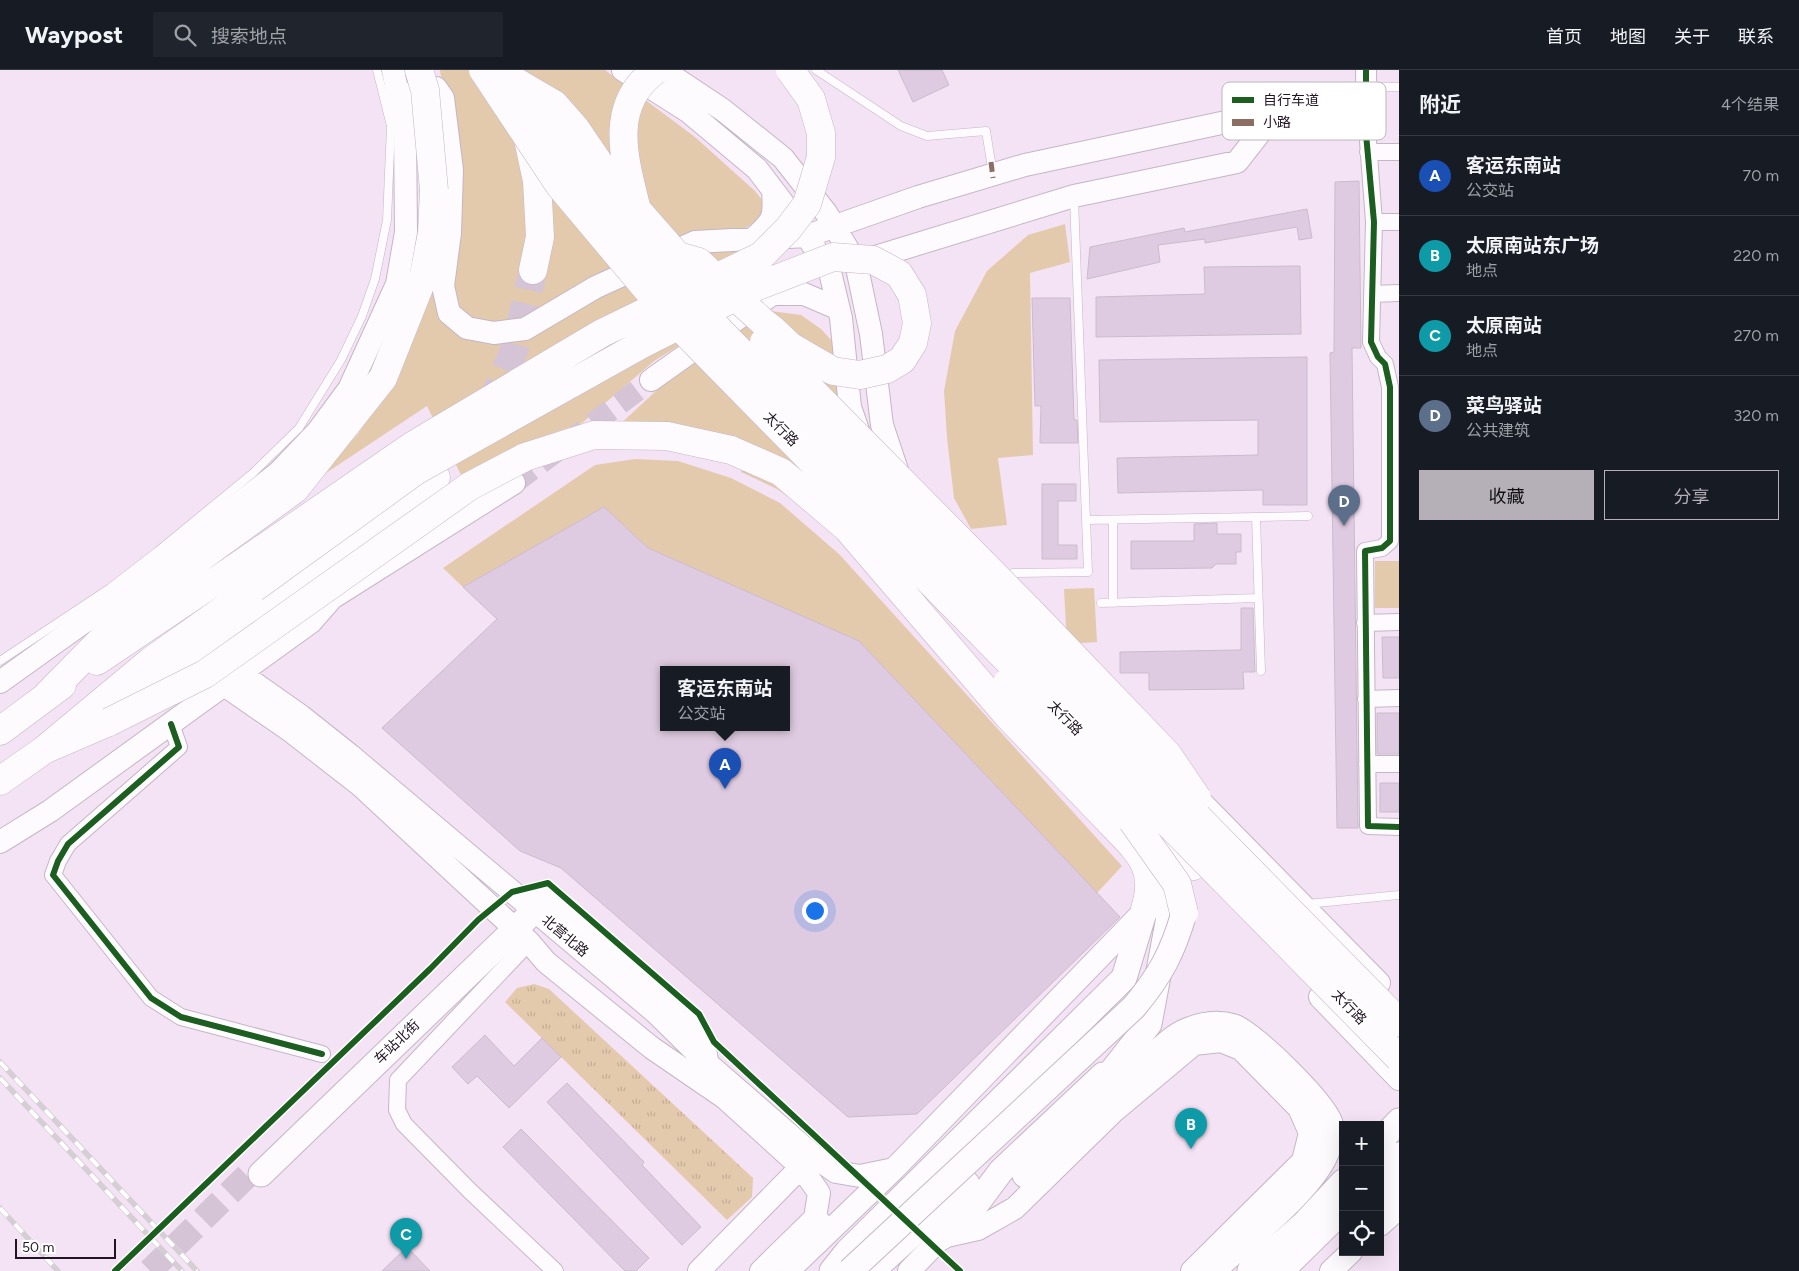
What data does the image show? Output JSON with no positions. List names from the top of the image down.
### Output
{
  "streets": {
    "highway": ["太行路"],
    "main road": ["北营北路", "车站北街"]
  },
  "crossings": [
    ["北营北路", "车站北街"]
  ],
  "legend": ["自行车道", "小路"],
  "scale_bar": "50 m",
  "page": {
    "header": "Waypost",
    "search": "搜索地点",
    "nav": [
      "首页",
      "地图",
      "关于",
      "联系"
    ],
    "heading": ["附近", "4个结果"],
    "list": [
      {
        "mark": "A",
        "name": "客运东南站",
        "note": "公交站",
        "value": "70 m"
      },
      {
        "mark": "B",
        "name": "太原南站东广场",
        "note": "地点",
        "value": "220 m"
      },
      {
        "mark": "C",
        "name": "太原南站",
        "note": "地点",
        "value": "270 m"
      },
      {
        "mark": "D",
        "name": "菜鸟驿站",
        "note": "公共建筑",
        "value": "320 m"
      }
    ],
    "buttons": ["收藏", "分享"],
    "pins": [
      "D",
      "A",
      "B",
      "C"
    ],
    "popup": ["客运东南站", "公交站"],
    "map_buttons": ["+", "−"],
    "scale": "50 m"
  }
}
